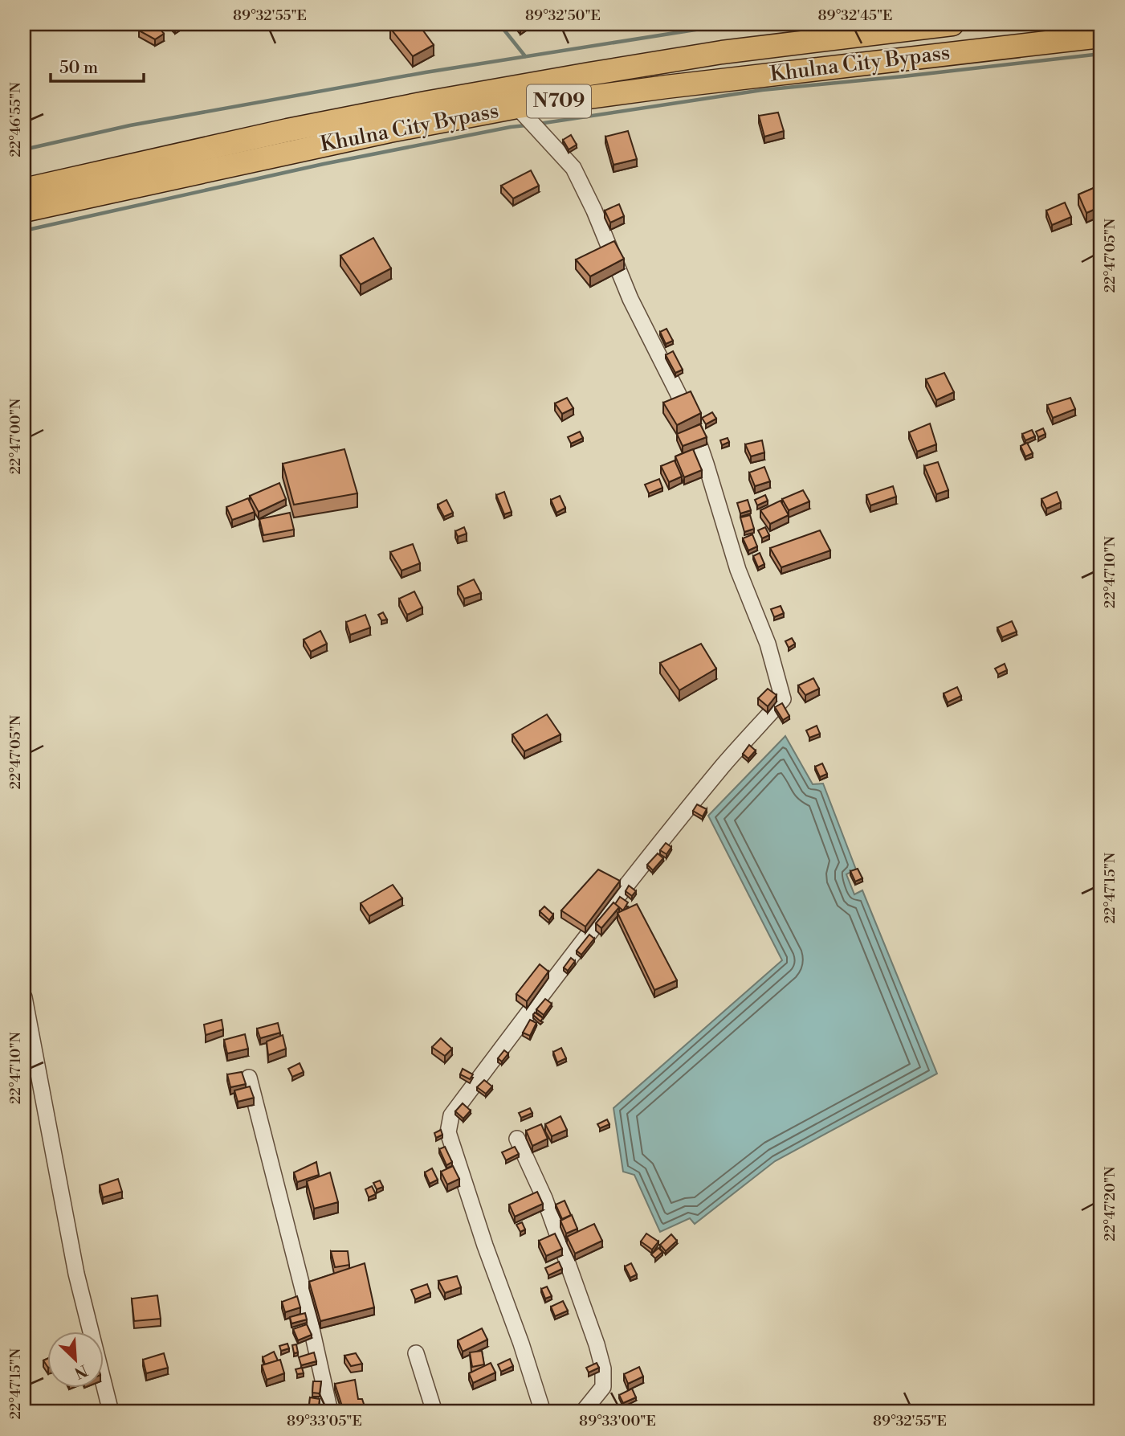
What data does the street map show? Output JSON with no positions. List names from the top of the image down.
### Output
{
  "streets": {
    "highway": ["Khulna City Bypass", "N709"]
  },
  "scale_bar": "50 m",
  "north": "bottom right",
  "coordinates": [
    "89°32'55\"E",
    "89°32'50\"E",
    "89°32'45\"E",
    "22°46'55\"N",
    "22°47'05\"N",
    "22°47'00\"N",
    "22°47'10\"N",
    "22°47'15\"N",
    "22°47'20\"N",
    "89°33'05\"E",
    "89°33'00\"E"
  ]
}
